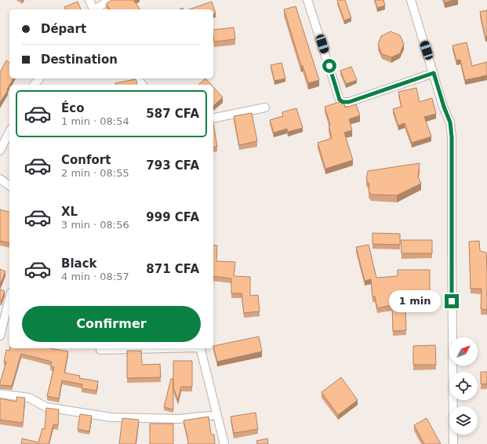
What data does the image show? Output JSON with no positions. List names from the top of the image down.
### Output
{
  "north": "top right",
  "page": {
    "banner": ["Départ", "Destination"],
    "list": [
      {
        "name": "Éco",
        "note": "1 min · 08:54",
        "value": "587 CFA"
      },
      {
        "name": "Confort",
        "note": "2 min · 08:55",
        "value": "793 CFA"
      },
      {
        "name": "XL",
        "note": "3 min · 08:56",
        "value": "999 CFA"
      },
      {
        "name": "Black",
        "note": "4 min · 08:57",
        "value": "871 CFA"
      }
    ],
    "bubble": "1 min",
    "buttons": "Confirmer"
  }
}
